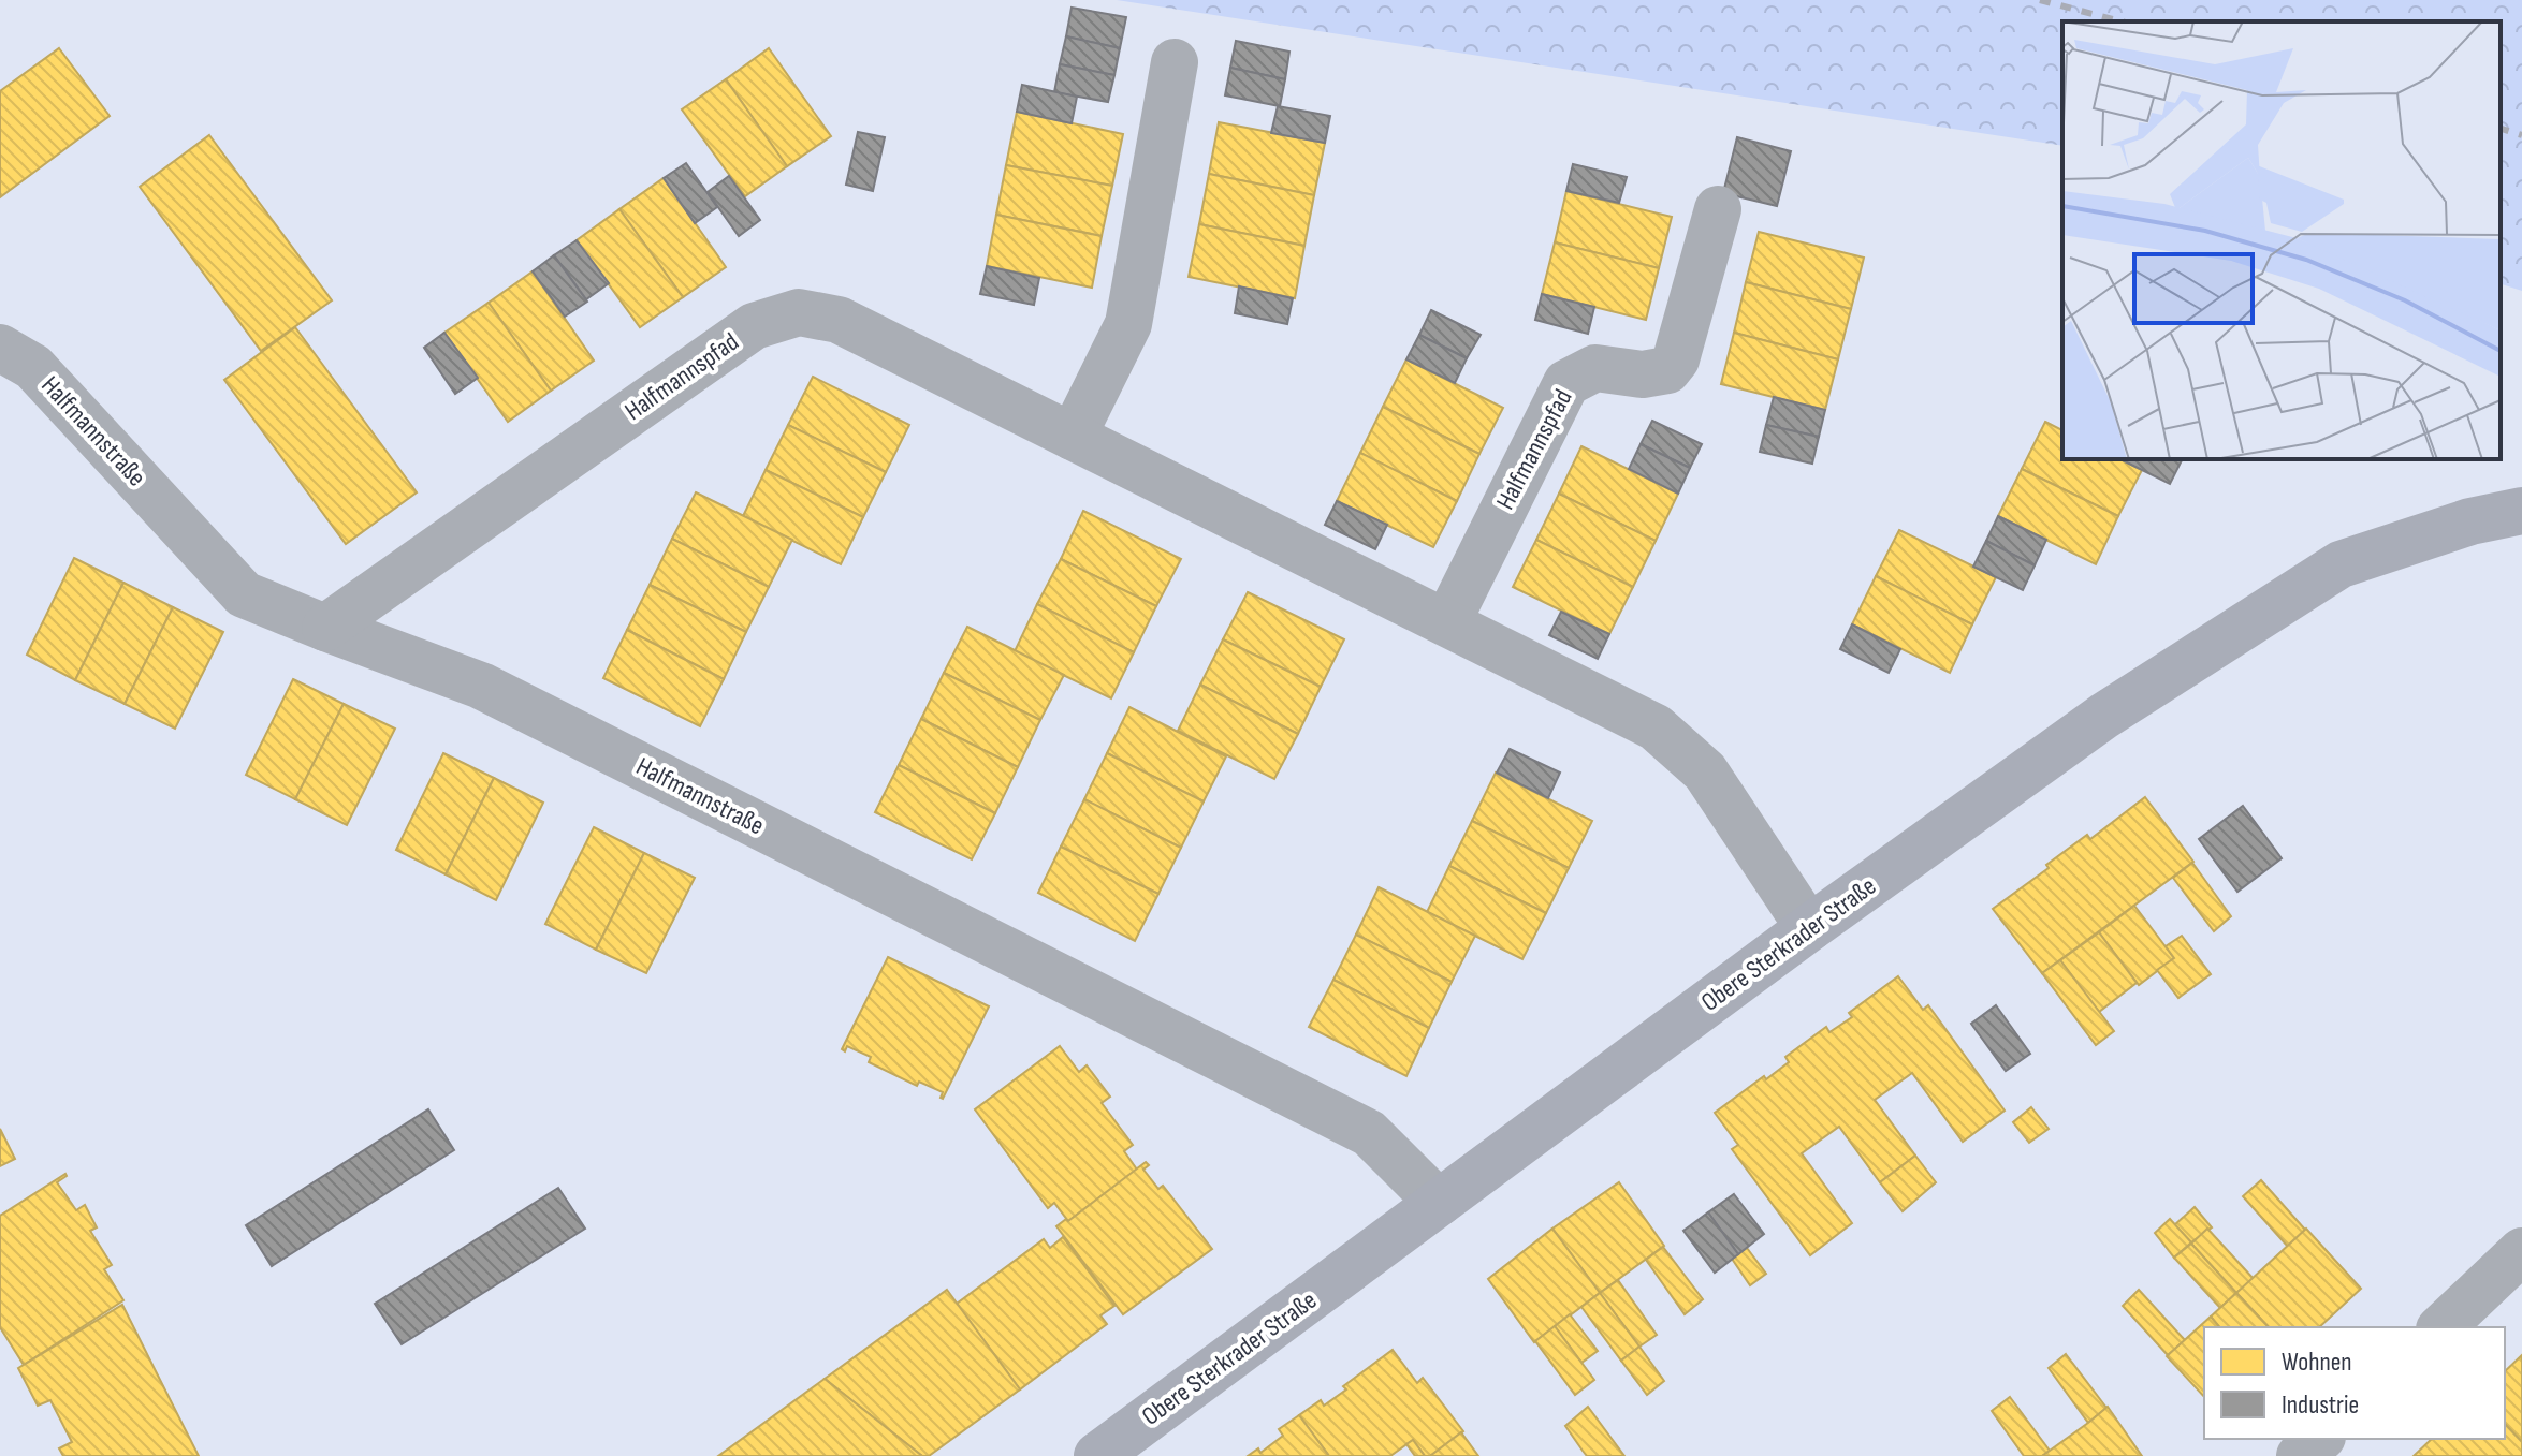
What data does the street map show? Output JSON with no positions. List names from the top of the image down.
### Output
{
  "streets": {
    "street": ["Halfmannspfad", "Halfmannstraße", "Obere Sterkrader Straße"]
  },
  "crossings": [
    ["Halfmannspfad", "Halfmannstraße"],
    ["Halfmannspfad", "Obere Sterkrader Straße"],
    ["Halfmannstraße", "Obere Sterkrader Straße"]
  ],
  "legend": ["Wohnen", "Industrie"]
}
